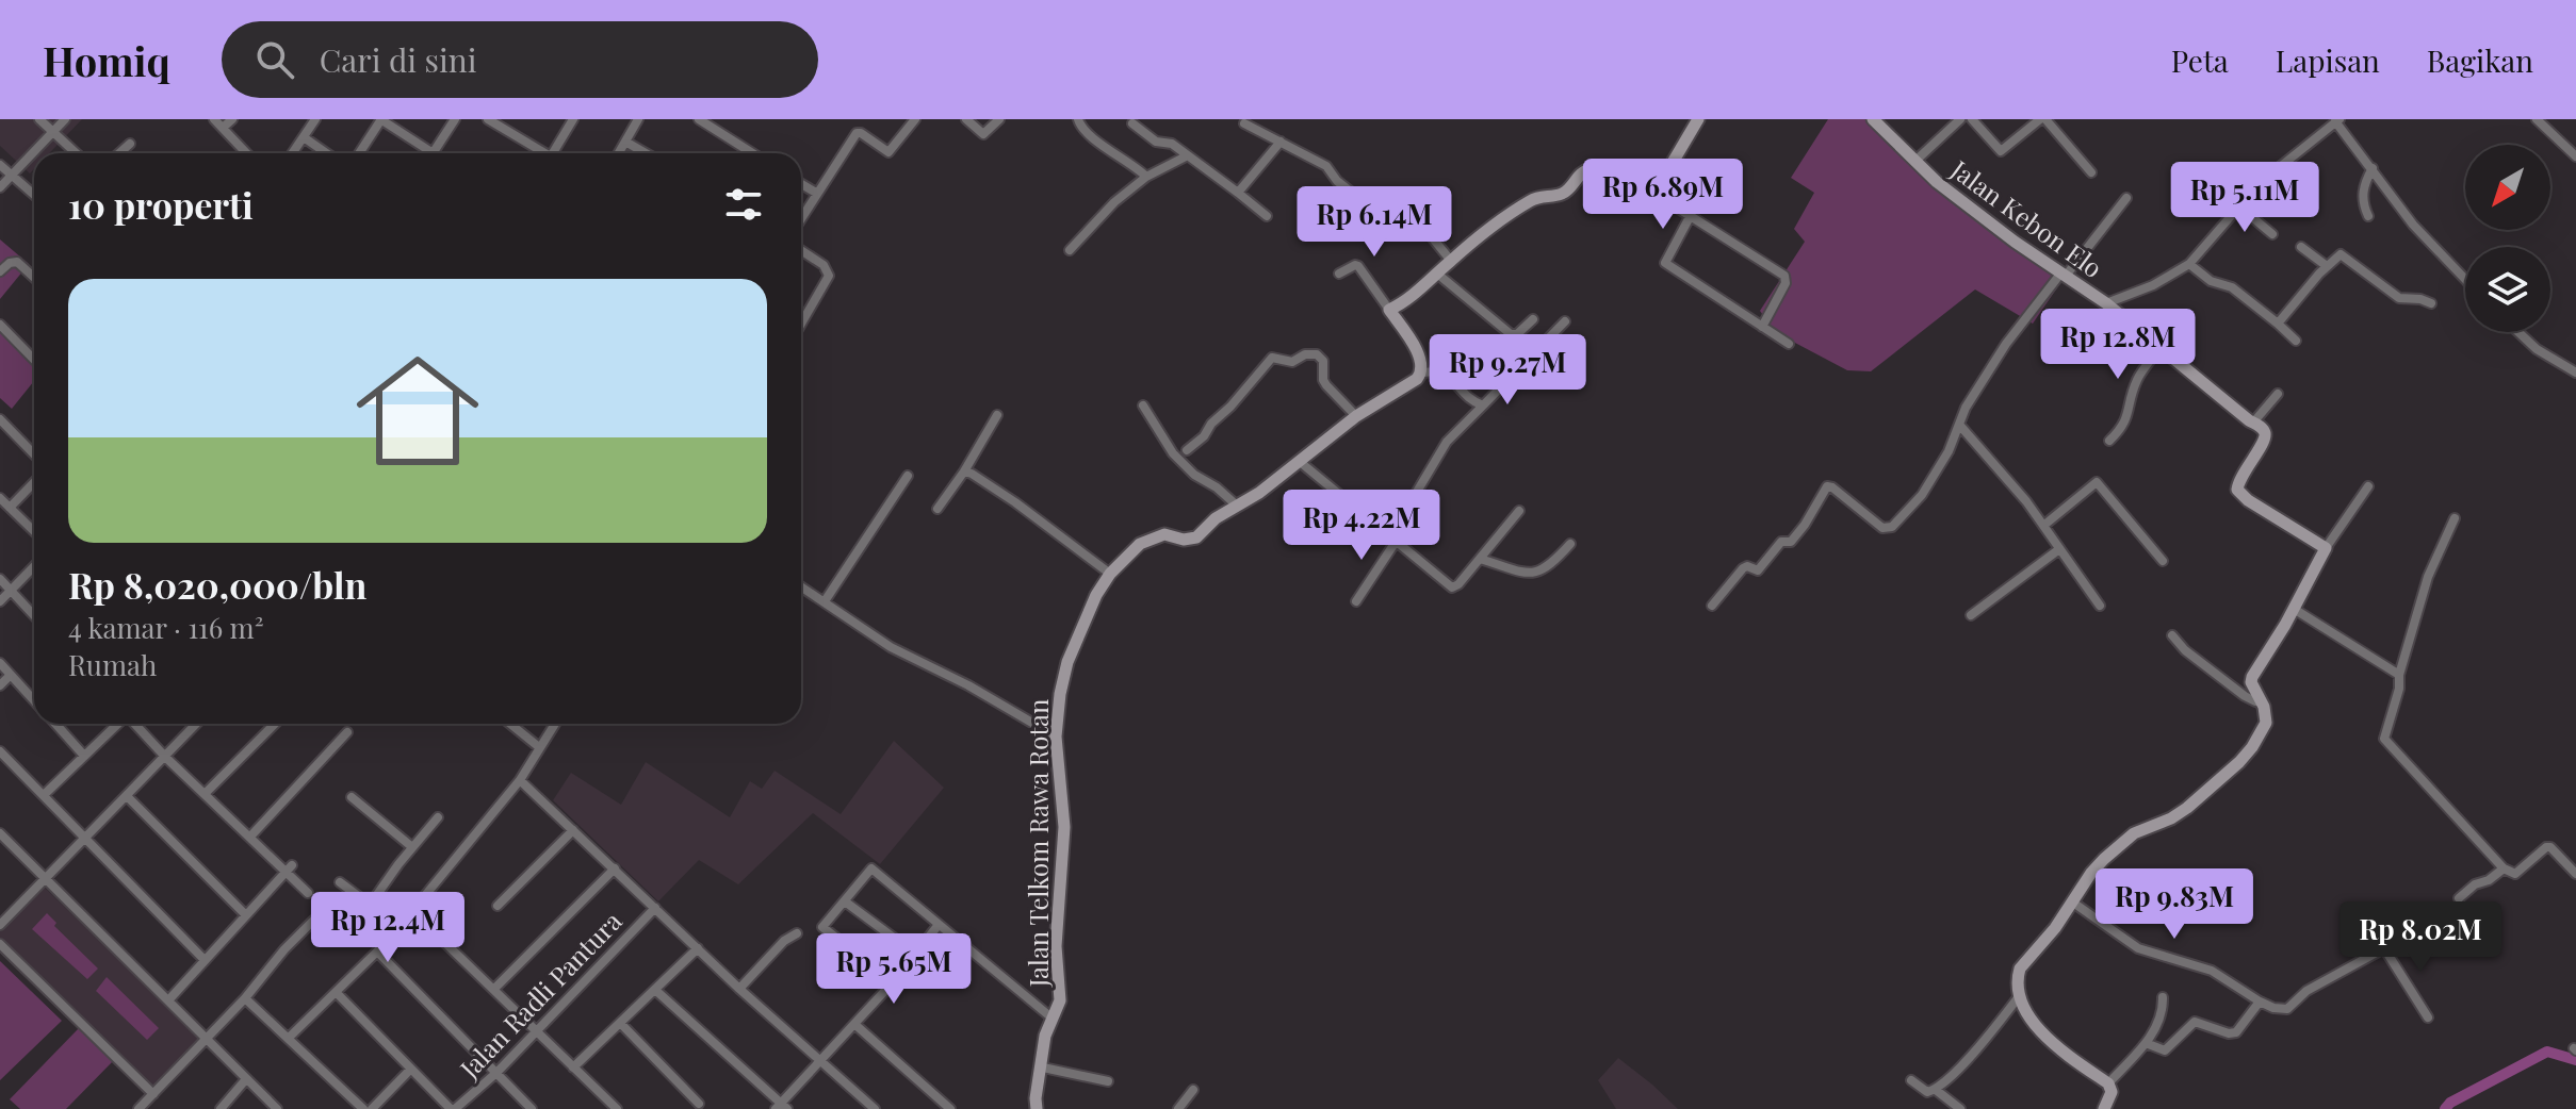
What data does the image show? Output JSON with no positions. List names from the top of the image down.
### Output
{
  "streets": {
    "street": ["Jalan Kebon Elo", "Jalan Telkom Rawa Rotan", "Jalan Radli Pantura"]
  },
  "north": "bottom left",
  "page": {
    "header": "Homiq",
    "search": "Cari di sini",
    "nav": ["Peta", "Lapisan", "Bagikan"],
    "heading": "10 properti",
    "price": [
      "Rp 6.89M",
      "Rp 5.11M",
      "Rp 6.14M",
      "Rp 12.8M",
      "Rp 9.27M",
      "Rp 4.22M",
      "Rp 9.83M",
      "Rp 12.4M",
      "Rp 8.02M",
      "Rp 5.65M"
    ],
    "list": [
      {
        "name": "Rp 8,020,000/bln",
        "note": "4 kamar · 116 m² · Rumah"
      }
    ]
  }
}
